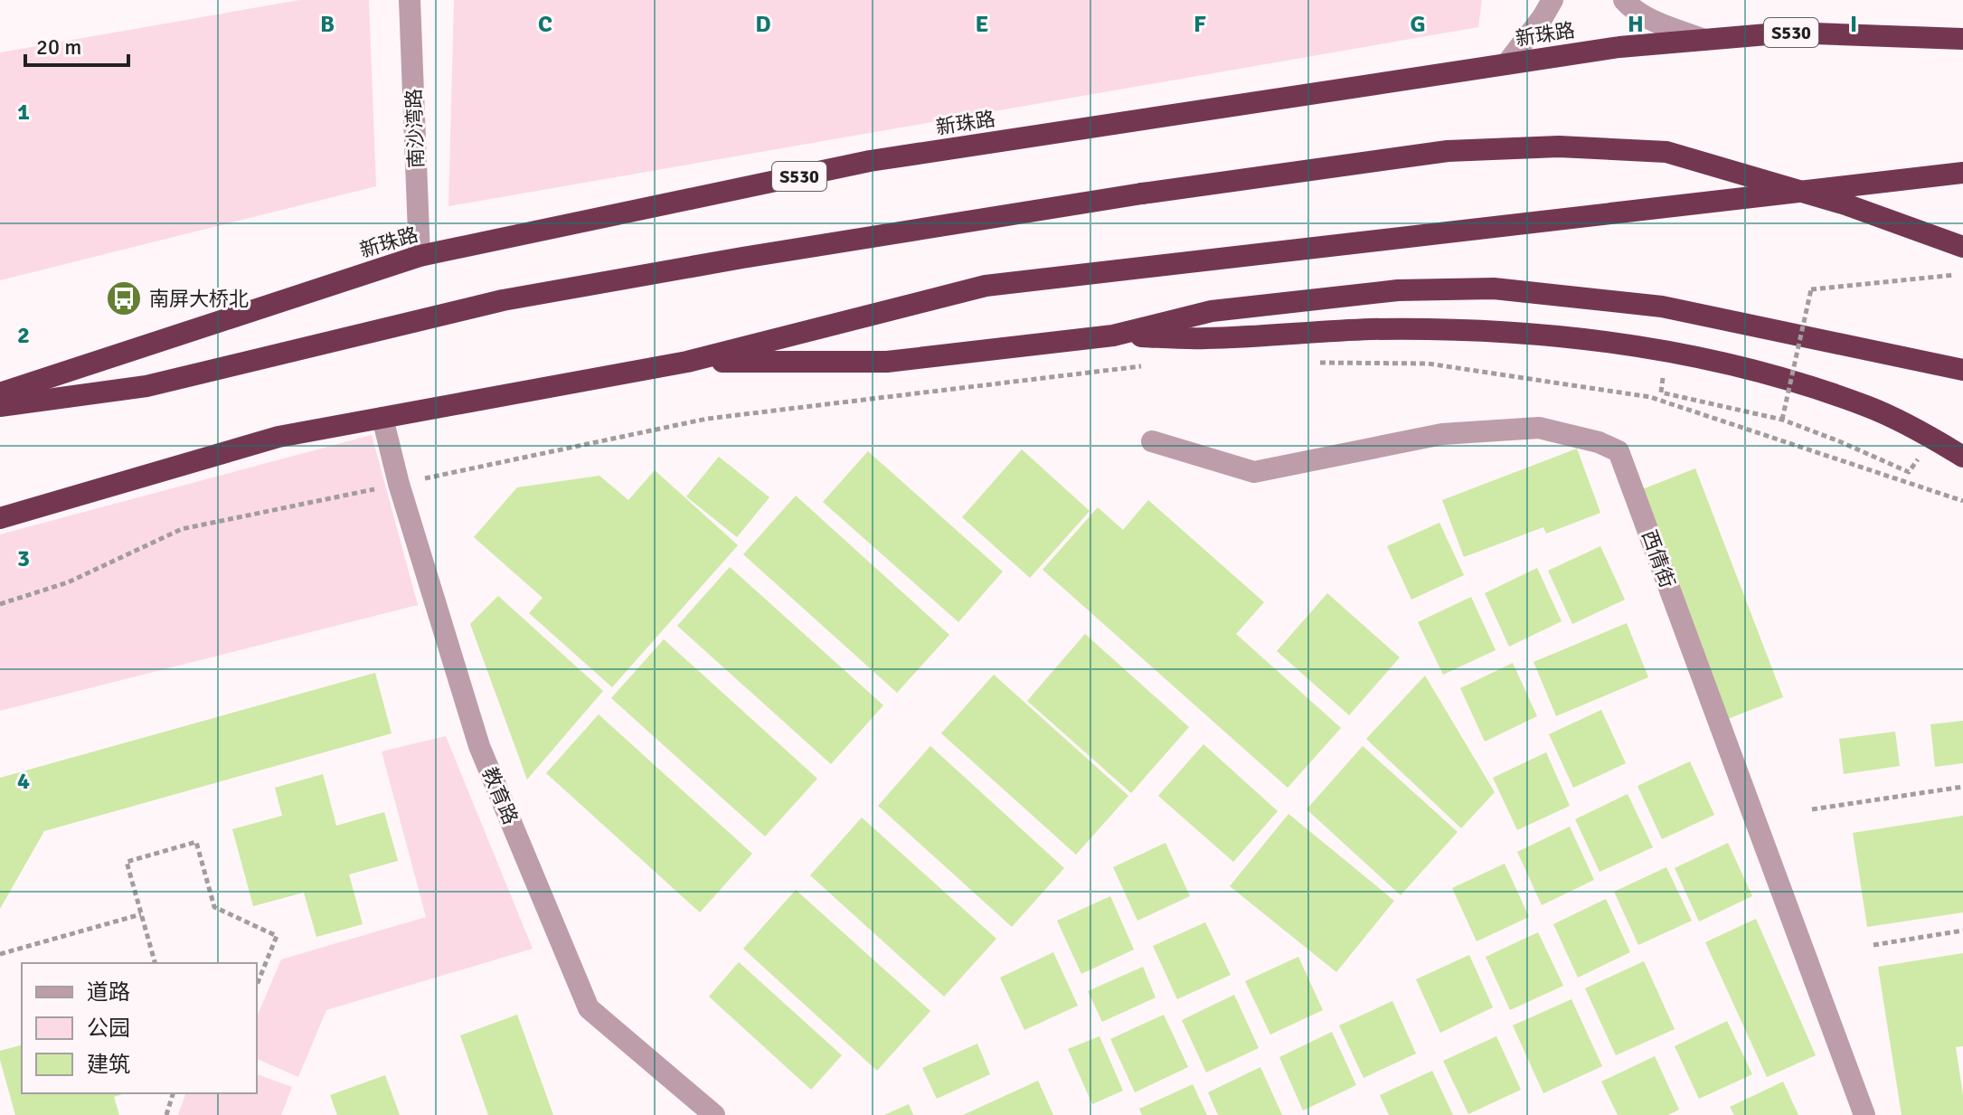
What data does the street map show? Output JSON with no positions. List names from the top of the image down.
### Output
{
  "streets": {
    "highway": ["S530", "新珠路"],
    "street": ["南沙湾路", "西倩街", "教育路"]
  },
  "crossings": [
    ["新珠路", "南沙湾路"]
  ],
  "places": {
    "bus stop": ["南屏大桥北"]
  },
  "legend": ["道路", "公园", "建筑"],
  "scale_bar": "20 m",
  "grid": {
    "columns": [
      "B",
      "C",
      "D",
      "E",
      "F",
      "G",
      "H",
      "I"
    ],
    "rows": [
      "1",
      "2",
      "3",
      "4"
    ]
  }
}
